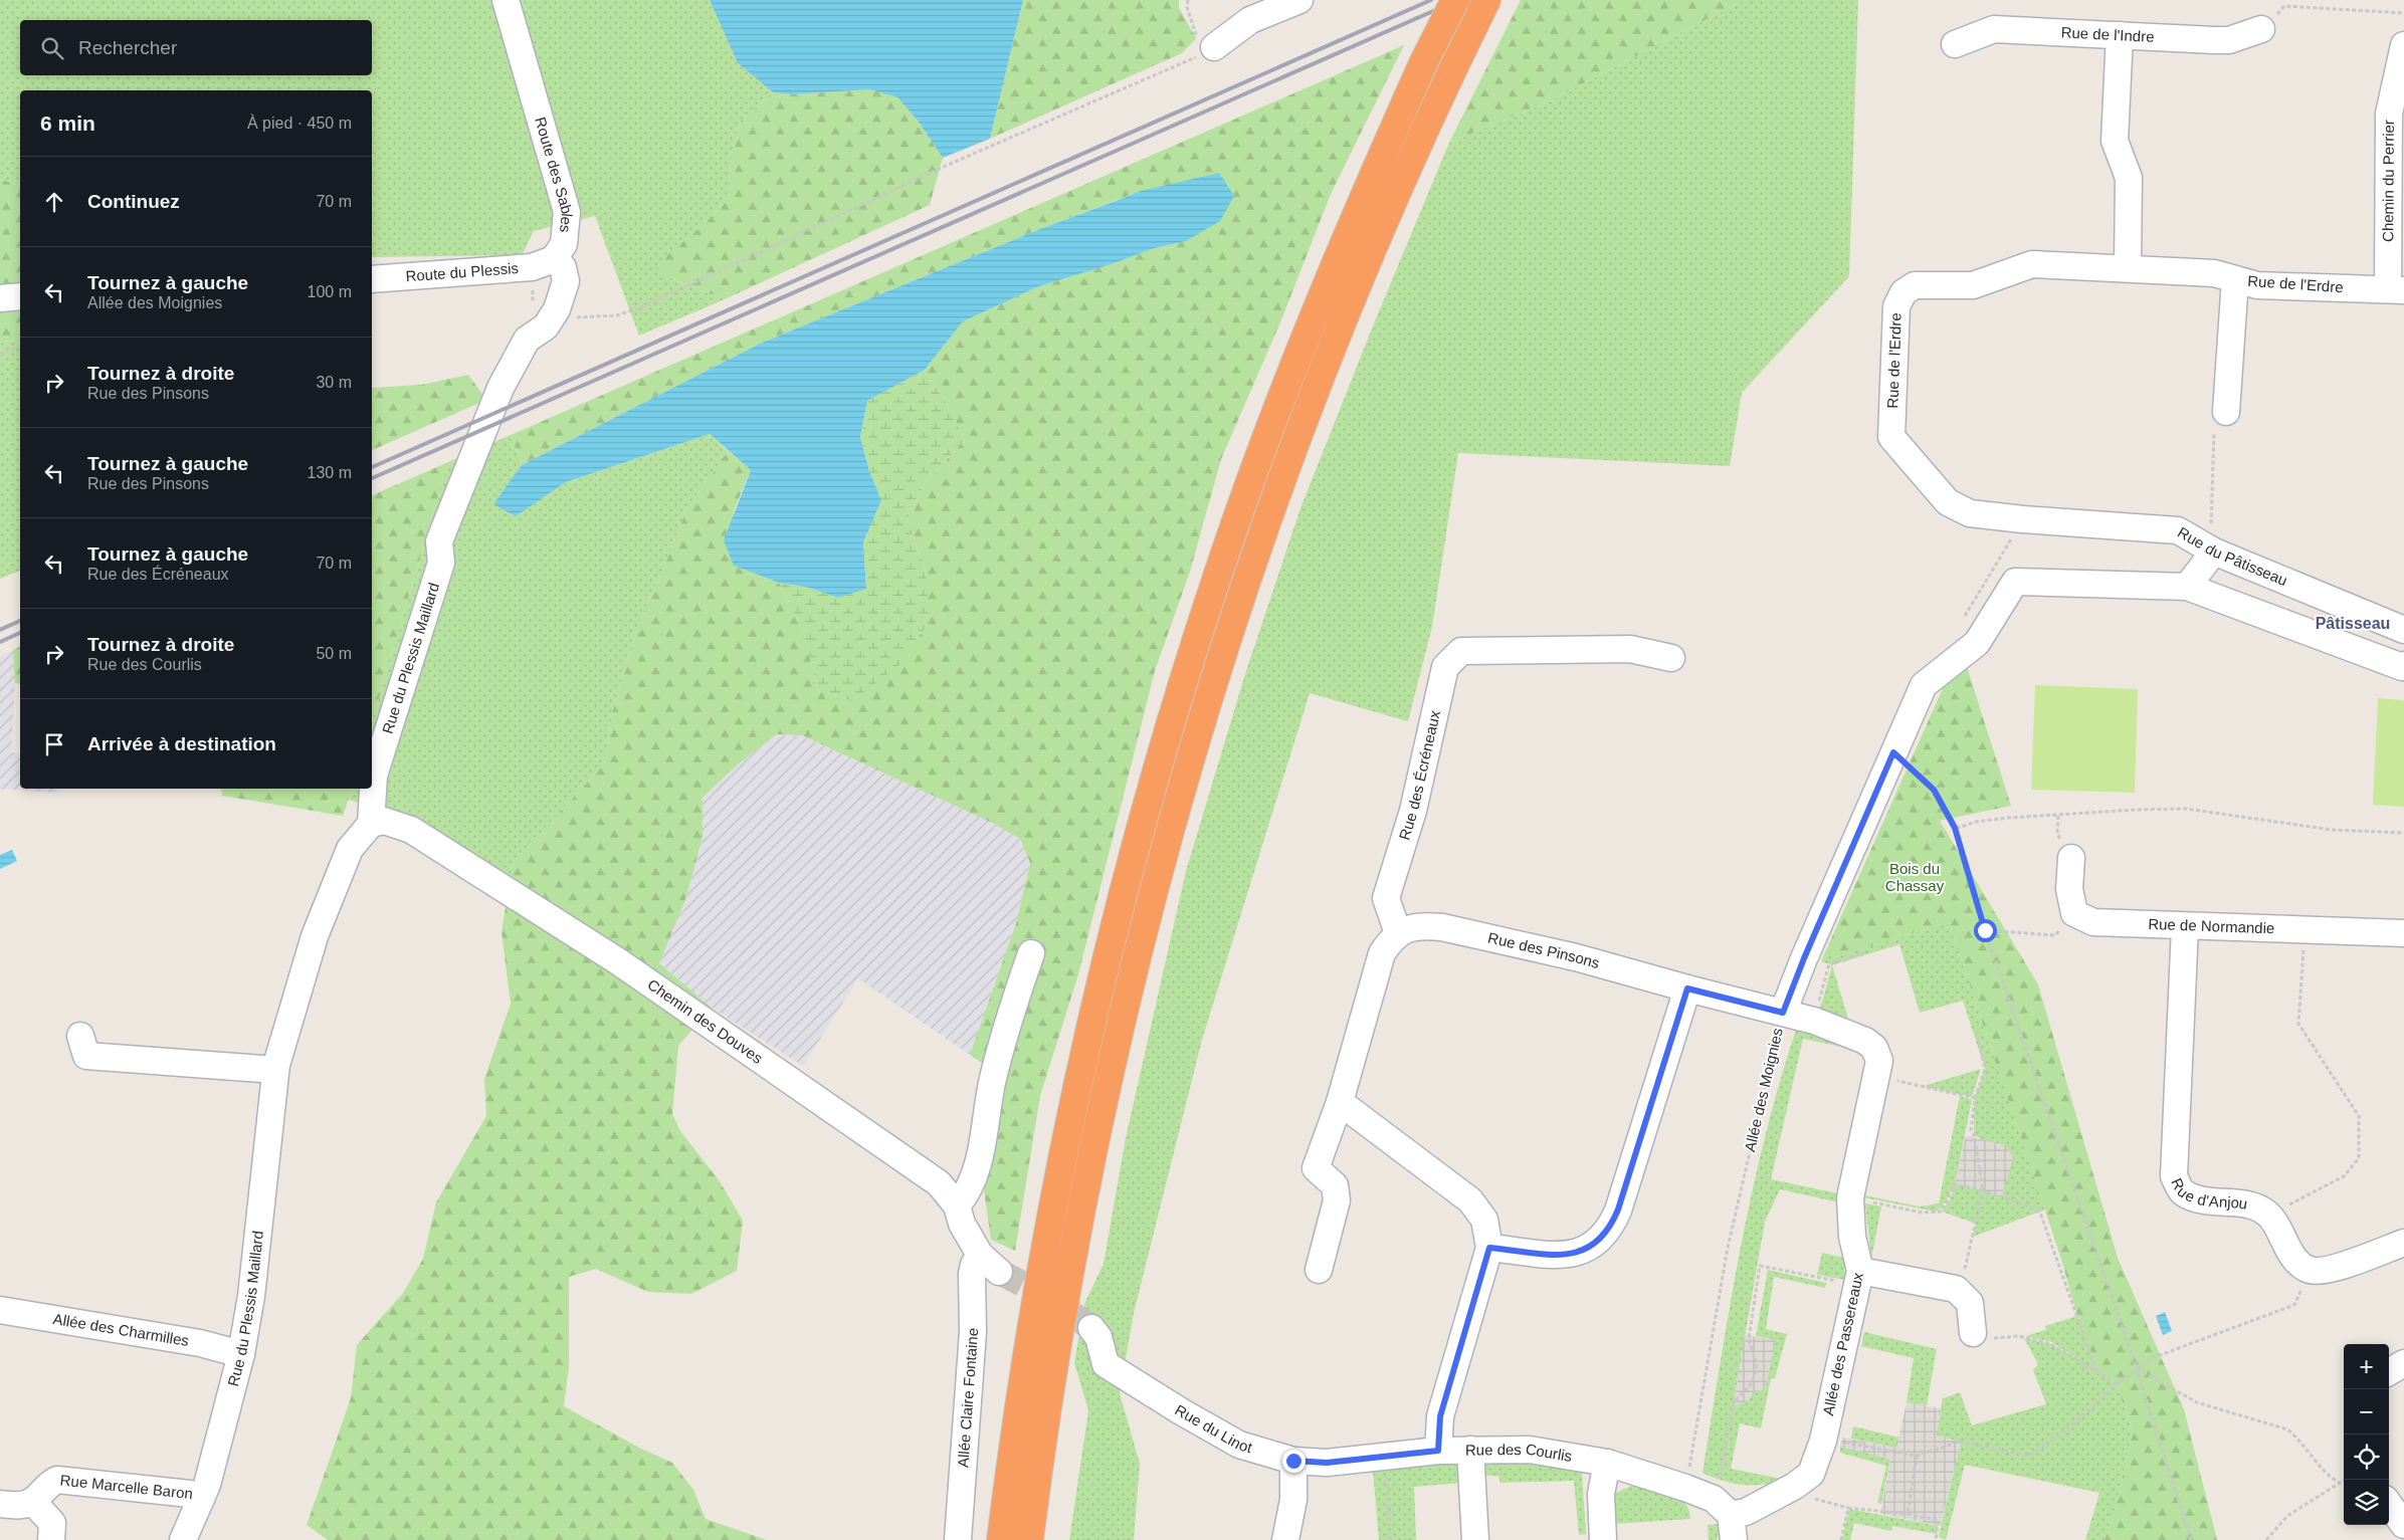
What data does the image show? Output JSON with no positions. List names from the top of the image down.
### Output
{
  "streets": {
    "street": [
      "Rue de l'Indre",
      "Route des Sables",
      "Chemin du Perrier",
      "Route du Plessis",
      "Rue de l'Erdre",
      "Rue du Pâtisseau",
      "Rue du Plessis Maillard",
      "Rue des Écréneaux",
      "Rue de Normandie",
      "Rue des Pinsons",
      "Chemin des Douves",
      "Allée des Moignies",
      "Rue d'Anjou",
      "Allée des Charmilles",
      "Allée des Passereaux",
      "Allée Claire Fontaine",
      "Rue du Linot",
      "Rue des Courlis",
      "Rue Marcelle Baron"
    ]
  },
  "crossings": [
    ["Route des Sables", "Route du Plessis"],
    ["Chemin du Perrier", "Rue de l'Erdre"],
    ["Rue de l'Erdre", "Rue du Pâtisseau"],
    ["Rue du Plessis Maillard", "Chemin des Douves"],
    ["Rue du Plessis Maillard", "Allée des Charmilles"],
    ["Rue du Plessis Maillard", "Rue Marcelle Baron"],
    ["Rue des Écréneaux", "Rue des Pinsons"],
    ["Rue de Normandie", "Rue d'Anjou"],
    ["Rue des Pinsons", "Allée des Moignies"],
    ["Rue des Pinsons", "Allée des Passereaux"],
    ["Chemin des Douves", "Allée Claire Fontaine"],
    ["Allée des Moignies", "Allée des Passereaux"],
    ["Allée des Moignies", "Rue des Courlis"],
    ["Allée des Passereaux", "Rue des Courlis"],
    ["Rue du Linot", "Rue des Courlis"]
  ],
  "districts": ["Pâtisseau"],
  "parks": ["Bois du Chassay"],
  "page": {
    "search": "Rechercher",
    "heading": ["6 min", "À pied · 450 m"],
    "list": [
      ["Continuez", "70 m"],
      ["Tournez à gauche", "Allée des Moignies", "100 m"],
      ["Tournez à droite", "Rue des Pinsons", "30 m"],
      ["Tournez à gauche", "Rue des Pinsons", "130 m"],
      ["Tournez à gauche", "Rue des Écréneaux", "70 m"],
      ["Tournez à droite", "Rue des Courlis", "50 m"],
      "Arrivée à destination"
    ],
    "map_buttons": ["+", "−"]
  }
}
